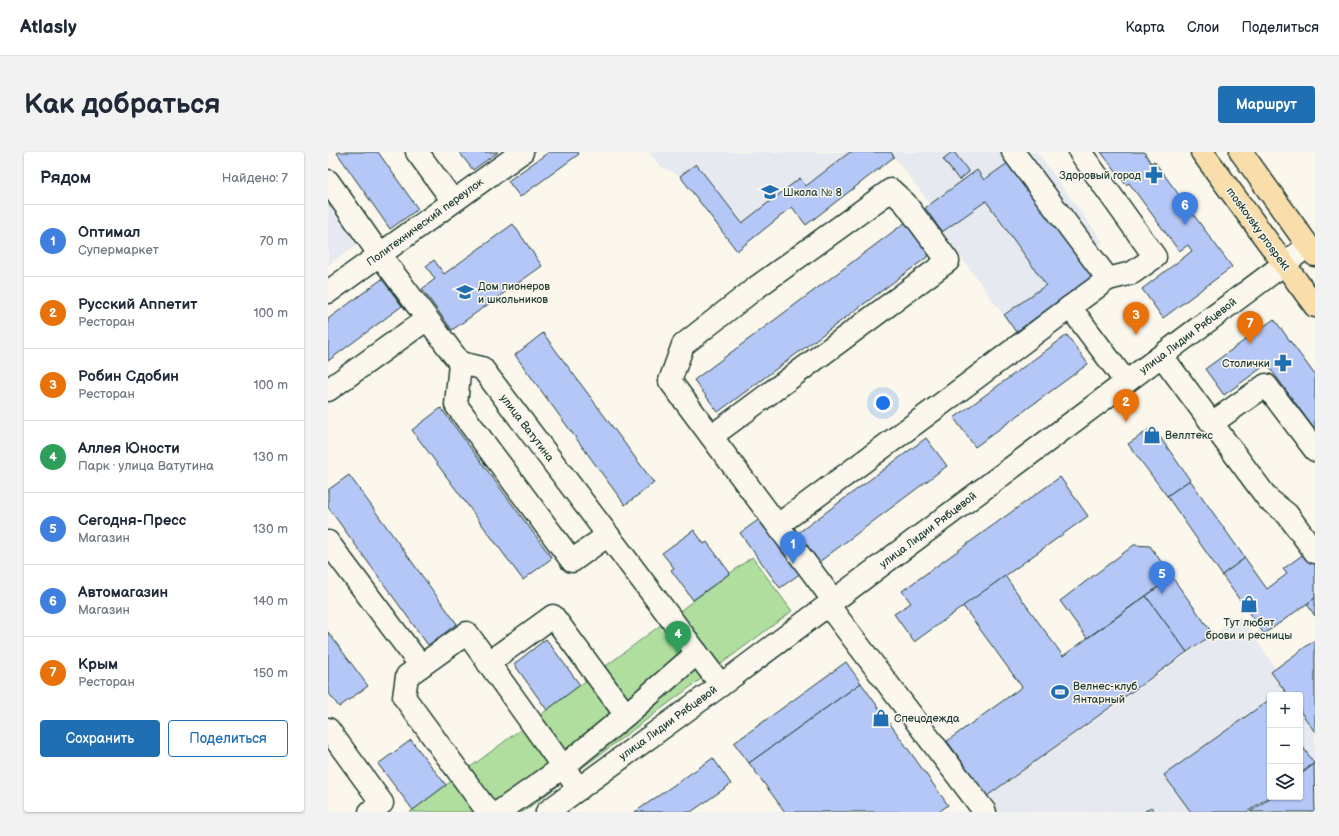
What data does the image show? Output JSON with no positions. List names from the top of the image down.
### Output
{
  "streets": {
    "main road": ["moskovsky prospekt"],
    "street": ["Политехнический переулок", "улица Лидии Рябцевой", "улица Ватутина"]
  },
  "crossings": [
    ["moskovsky prospekt", "улица Лидии Рябцевой"],
    ["улица Лидии Рябцевой", "улица Ватутина"]
  ],
  "places": {
    "pharmacy": ["Здоровый город", "Столички"],
    "school or university": ["Школа № 8", "Дом пионеров и школьников"],
    "shop": ["Веллтекс", "Тут любят брови и ресницы", "Спецодежда"],
    "sports": ["Велнес-клуб Янтарный"]
  },
  "page": {
    "header": "Atlasly",
    "nav": ["Карта", "Слои", "Поделиться"],
    "buttons": [
      "Маршрут",
      ["Сохранить", "Поделиться"]
    ],
    "title": "Как добраться",
    "heading": ["Рядом", "Найдено: 7"],
    "pins": [
      "6",
      "3",
      "7",
      "2",
      "1",
      "5",
      "4"
    ],
    "list": [
      {
        "mark": "1",
        "name": "Оптимал",
        "note": "Супермаркет",
        "value": "70 m"
      },
      {
        "mark": "2",
        "name": "Русский Аппетит",
        "note": "Ресторан",
        "value": "100 m"
      },
      {
        "mark": "3",
        "name": "Робин Сдобин",
        "note": "Ресторан",
        "value": "100 m"
      },
      {
        "mark": "4",
        "name": "Аллея Юности",
        "note": "Парк · улица Ватутина",
        "value": "130 m"
      },
      {
        "mark": "5",
        "name": "Сегодня-Пресс",
        "note": "Магазин",
        "value": "130 m"
      },
      {
        "mark": "6",
        "name": "Автомагазин",
        "note": "Магазин",
        "value": "140 m"
      },
      {
        "mark": "7",
        "name": "Крым",
        "note": "Ресторан",
        "value": "150 m"
      }
    ],
    "map_buttons": ["+", "−"]
  }
}
